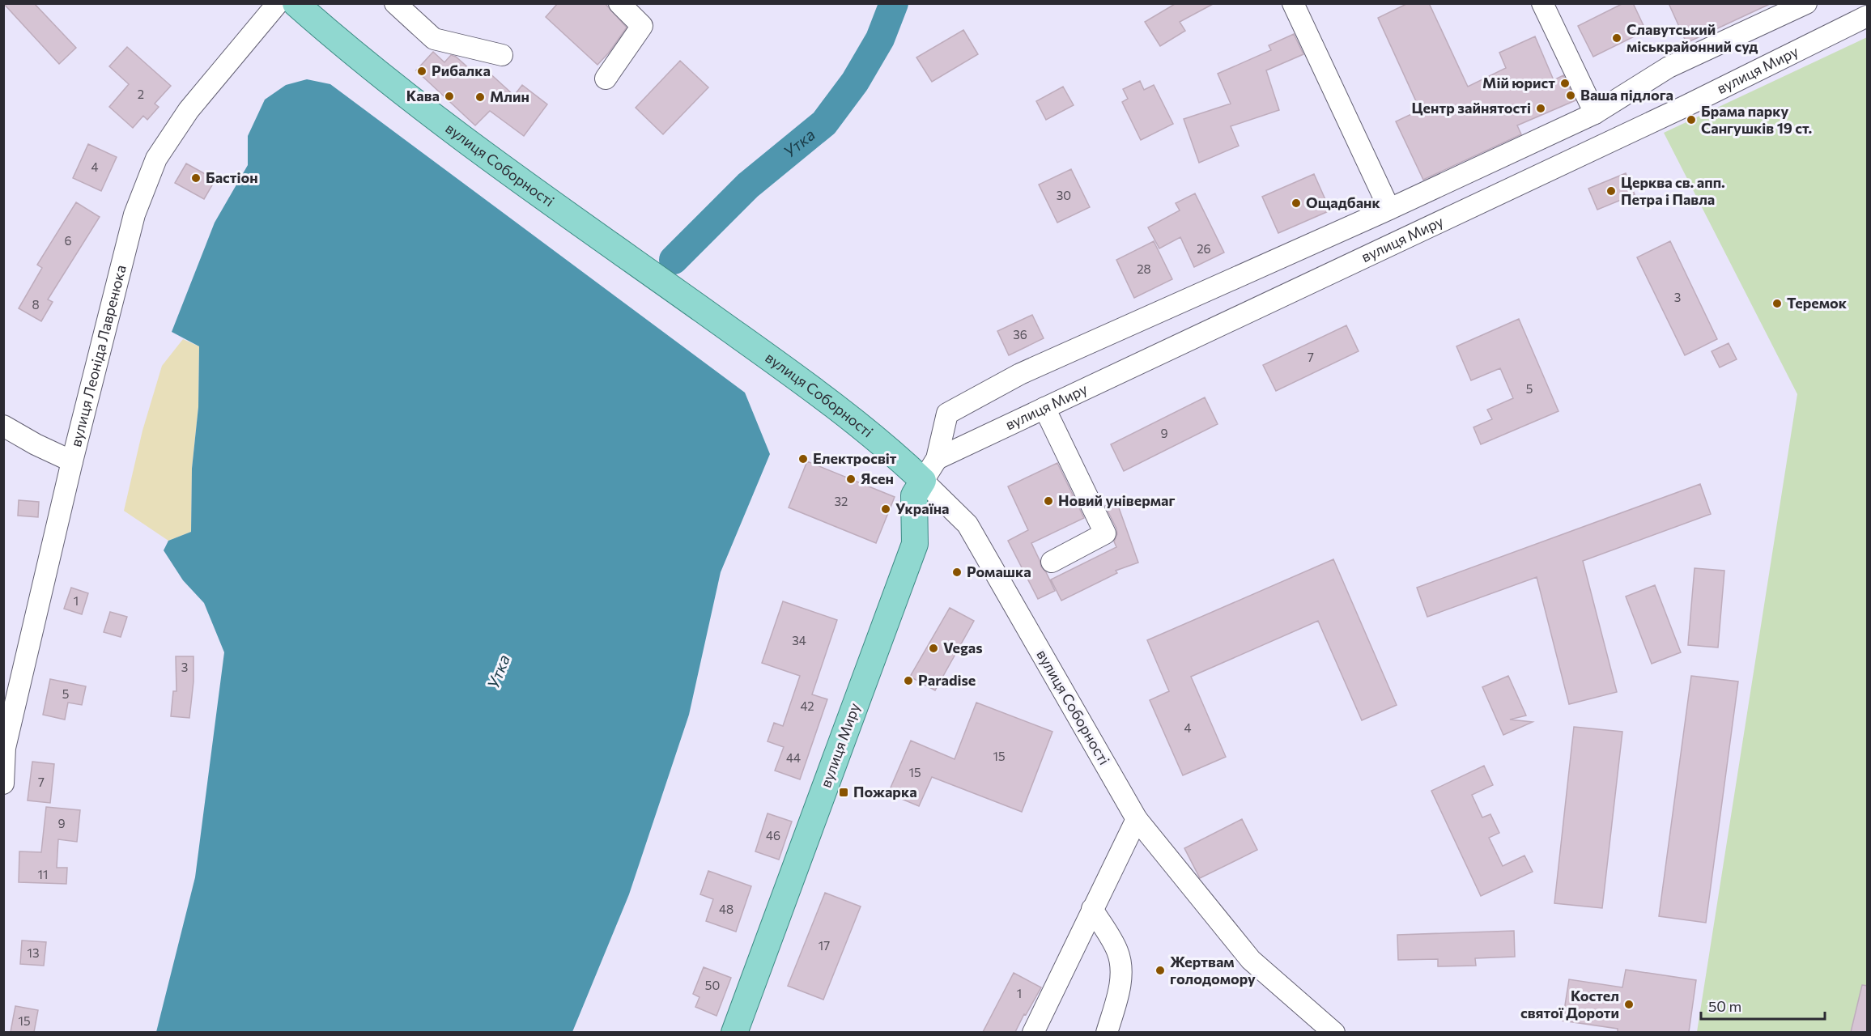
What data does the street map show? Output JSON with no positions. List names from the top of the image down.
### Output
{
  "streets": {
    "main road": ["вулиця Миру", "вулиця Соборності"],
    "street": ["вулиця Леоніда Лавренюка"]
  },
  "crossings": [
    ["вулиця Миру", "вулиця Соборності"]
  ],
  "water": ["Утка"],
  "places": {
    "other": [
      "Славутський міськрайонний суд",
      "Рибалка",
      "Мій юрист",
      "Ваша підлога",
      "Кава",
      "Млин",
      "Центр зайнятості",
      "Брама парку Сангушків 19 ст.",
      "Бастіон",
      "Церква св. апп. Петра і Павла",
      "Ощадбанк",
      "Теремок",
      "Електросвіт",
      "Ясен",
      "Новий універмаг",
      "Україна",
      "Ромашка",
      "Vegas",
      "Paradise",
      "Жертвам голодомору",
      "Костел святої Дороти"
    ],
    "transit": ["Пожарка"]
  },
  "house_numbers": [
    "2",
    "4",
    "30",
    "6",
    "26",
    "28",
    "3",
    "8",
    "36",
    "7",
    "5",
    "9",
    "32",
    "1",
    "34",
    "3",
    "5",
    "42",
    "4",
    "15",
    "44",
    "15",
    "7",
    "9",
    "46",
    "11",
    "48",
    "17",
    "13",
    "50",
    "1",
    "15"
  ],
  "scale_bar": "50 m"
}
